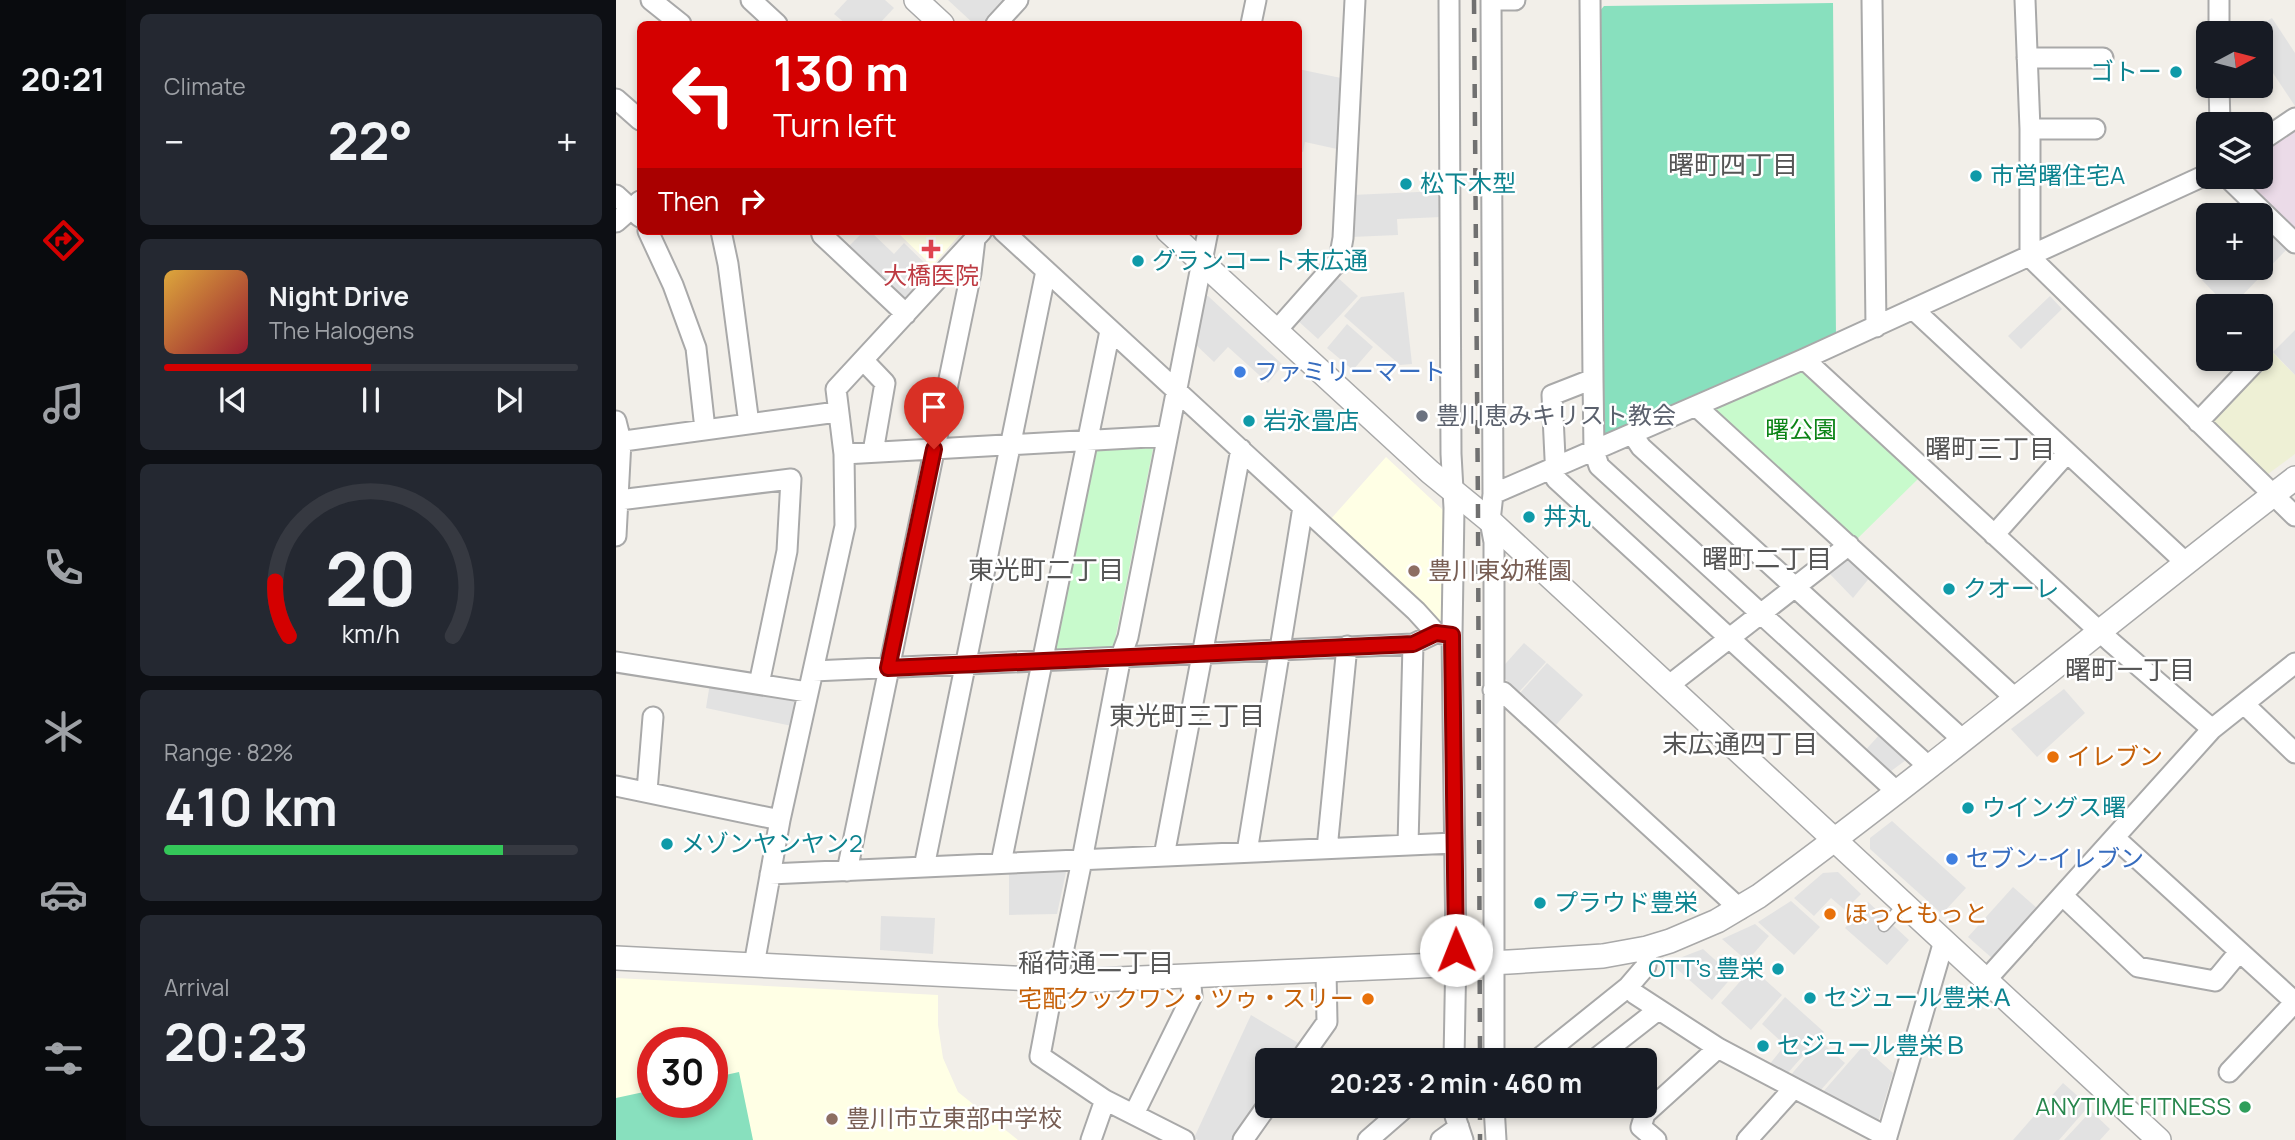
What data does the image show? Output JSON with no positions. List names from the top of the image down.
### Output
{
  "districts": [
    "曙町四丁目",
    "曙町三丁目",
    "曙町二丁目",
    "東光町二丁目",
    "曙町一丁目",
    "東光町三丁目",
    "末広通四丁目",
    "稲荷通二丁目"
  ],
  "parks": ["曙公園"],
  "places": {
    "other": [
      "ゴトー",
      "市営曙住宅A",
      "松下木型",
      "グランコート末広通",
      "ファミリーマート",
      "豊川恵みキリスト教会",
      "岩永畳店",
      "丼丸",
      "豊川東幼稚園",
      "クオーレ",
      "イレブン",
      "ウイングス曙",
      "メゾンヤンヤン2",
      "セブン-イレブン",
      "プラウド豊栄",
      "ほっともっと",
      "OTT's 豊栄",
      "セジュール豊栄Ａ",
      "宅配クックワン・ツゥ・スリー",
      "セジュール豊栄Ｂ",
      "ANYTIME FITNESS",
      "豊川市立東部中学校"
    ],
    "health": ["大橋医院"]
  },
  "north": "right",
  "page": {
    "tabs": "20:21",
    "tile": [
      "Climate",
      ["Range · 82%", "410 km"],
      ["Arrival", "20:23"]
    ],
    "map_buttons": ["+", "−"],
    "turn": ["130 m", "Turn left"],
    "heat": ["−", "22°", "+"],
    "then": "Then",
    "song": ["Night Drive", "The Halogens"],
    "limit": "30",
    "trip": "20:23 · 2 min · 460 m",
    "gauge": ["20", "km/h"]
  }
}
